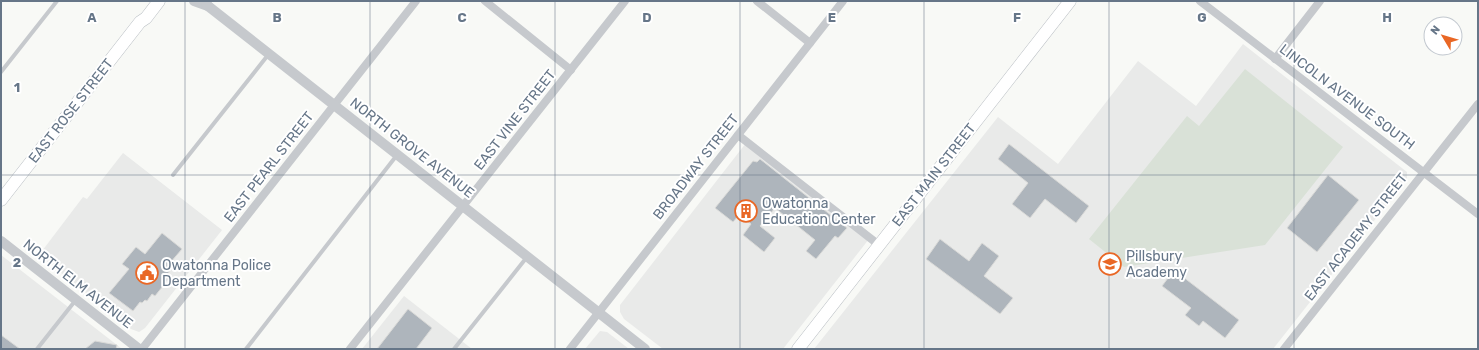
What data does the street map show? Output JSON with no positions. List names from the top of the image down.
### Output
{
  "streets": {
    "main road": ["EAST ROSE STREET", "EAST MAIN STREET"],
    "street": [
      "LINCOLN AVENUE SOUTH",
      "EAST VINE STREET",
      "NORTH GROVE AVENUE",
      "EAST PEARL STREET",
      "BROADWAY STREET",
      "EAST ACADEMY STREET",
      "NORTH ELM AVENUE"
    ]
  },
  "crossings": [
    ["LINCOLN AVENUE SOUTH", "EAST ACADEMY STREET"],
    ["EAST VINE STREET", "NORTH GROVE AVENUE"],
    ["NORTH GROVE AVENUE", "EAST PEARL STREET"],
    ["NORTH GROVE AVENUE", "BROADWAY STREET"]
  ],
  "places": {
    "building": ["Owatonna Education Center"],
    "school or university": ["Pillsbury Academy"],
    "public building": ["Owatonna Police Department"]
  },
  "north": "top left",
  "grid": {
    "columns": [
      "A",
      "B",
      "C",
      "D",
      "E",
      "F",
      "G",
      "H"
    ],
    "rows": ["1", "2"]
  }
}
